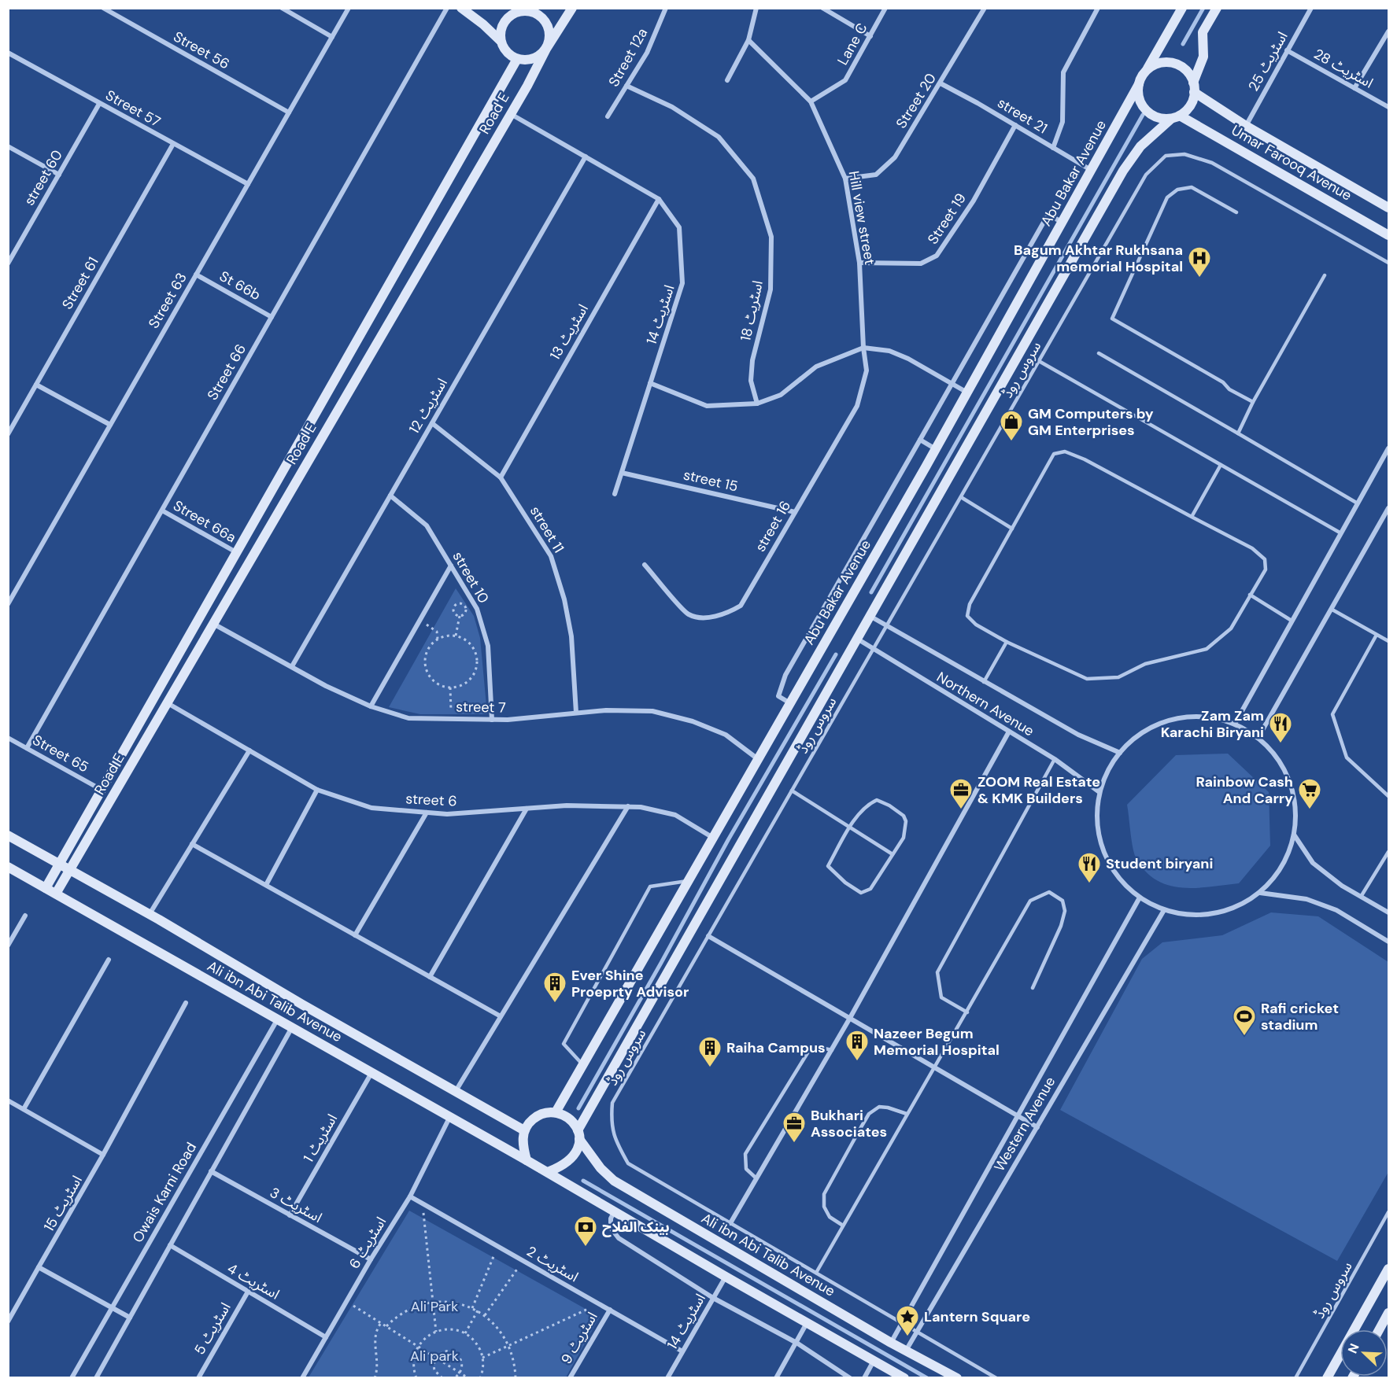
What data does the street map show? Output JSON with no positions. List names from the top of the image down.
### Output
{
  "streets": {
    "main road": [
      "Road E",
      "Umar Farooq Avenue",
      "Abu Bakar Avenue",
      "Ali ibn Abi Talib Avenue"
    ],
    "street": [
      "Lane C",
      "Street 56",
      "Street 12a",
      "اسٹریٹ 25",
      "اسٹریٹ 28",
      "Street 20",
      "Street 57",
      "street 21",
      "street 60",
      "Hill view street",
      "Street 19",
      "Street 61",
      "St 66b",
      "Street 63",
      "اسٹریٹ 18",
      "اسٹریٹ 14",
      "اسٹریٹ 13",
      "Street 66",
      "اسٹریٹ 12",
      "street 15",
      "Street 66a",
      "street 16",
      "street 11",
      "street 10",
      "Northern Avenue",
      "street 7",
      "Street 65",
      "street 6",
      "Western Avenue",
      "اسٹریٹ 1",
      "Owais Karni Road",
      "اسٹریٹ 15",
      "اسٹریٹ 3",
      "اسٹریٹ 6",
      "اسٹریٹ 2",
      "اسٹریٹ 4",
      "اسٹریٹ 5",
      "اسٹریٹ 9"
    ],
    "lane": ["سروس روڈ"]
  },
  "crossings": [
    ["Lane C", "Hill view street"],
    ["Street 56", "Street 63"],
    ["Street 12a", "اسٹریٹ 18"],
    ["اسٹریٹ 25", "اسٹریٹ 28"],
    ["اسٹریٹ 25", "Umar Farooq Avenue"],
    ["Street 20", "street 21"],
    ["Street 20", "Hill view street"],
    ["Street 57", "street 60"],
    ["Street 57", "Street 61"],
    ["Street 57", "Street 63"],
    ["Road E", "اسٹریٹ 14"],
    ["Road E", "Street 66a"],
    ["Road E", "street 7"],
    ["Road E", "Street 65"],
    ["Road E", "street 6"],
    ["Road E", "Ali ibn Abi Talib Avenue"],
    ["street 21", "Abu Bakar Avenue"],
    ["street 21", "Street 19"],
    ["Umar Farooq Avenue", "Abu Bakar Avenue"],
    ["Abu Bakar Avenue", "street 7"],
    ["Abu Bakar Avenue", "street 6"],
    ["Abu Bakar Avenue", "Ali ibn Abi Talib Avenue"],
    ["Hill view street", "Street 19"],
    ["Hill view street", "street 16"],
    ["St 66b", "Street 63"],
    ["St 66b", "Street 66"],
    ["اسٹریٹ 14", "اسٹریٹ 13"],
    ["اسٹریٹ 14", "اسٹریٹ 12"],
    ["اسٹریٹ 14", "street 15"],
    ["اسٹریٹ 14", "اسٹریٹ 2"],
    ["اسٹریٹ 13", "street 11"],
    ["سروس روڈ", "Northern Avenue"],
    ["سروس روڈ", "Western Avenue"],
    ["Street 66", "Street 66a"],
    ["Street 66", "Street 65"],
    ["اسٹریٹ 12", "street 11"],
    ["اسٹریٹ 12", "street 10"],
    ["اسٹریٹ 12", "street 7"],
    ["street 15", "street 16"],
    ["street 11", "street 7"],
    ["street 10", "street 7"],
    ["Ali ibn Abi Talib Avenue", "Western Avenue"],
    ["Ali ibn Abi Talib Avenue", "اسٹریٹ 1"],
    ["Ali ibn Abi Talib Avenue", "Owais Karni Road"],
    ["Ali ibn Abi Talib Avenue", "اسٹریٹ 6"],
    ["اسٹریٹ 1", "اسٹریٹ 3"],
    ["Owais Karni Road", "اسٹریٹ 3"],
    ["Owais Karni Road", "اسٹریٹ 4"],
    ["اسٹریٹ 3", "اسٹریٹ 6"],
    ["اسٹریٹ 6", "اسٹریٹ 2"],
    ["اسٹریٹ 6", "اسٹریٹ 4"],
    ["اسٹریٹ 2", "اسٹریٹ 9"],
    ["اسٹریٹ 4", "اسٹریٹ 5"]
  ],
  "parks": ["Ali Park", "Ali park"],
  "places": {
    "hospital": ["Bagum Akhtar Rukhsana memorial Hospital"],
    "shop": ["GM Computers by GM Enterprises"],
    "restaurant": ["Zam Zam Karachi Biryani", "Student biryani"],
    "office": ["ZOOM Real Estate & KMK Builders", "Bukhari Associates"],
    "supermarket": ["Rainbow Cash And Carry"],
    "building": ["Ever Shine Proeprty Advisor", "Nazeer Begum Memorial Hospital", "Raiha Campus"],
    "sports": ["Rafi cricket stadium"],
    "bank": ["بینک الفلاح"],
    "place": ["Lantern Square"]
  },
  "north": "top left"
}
